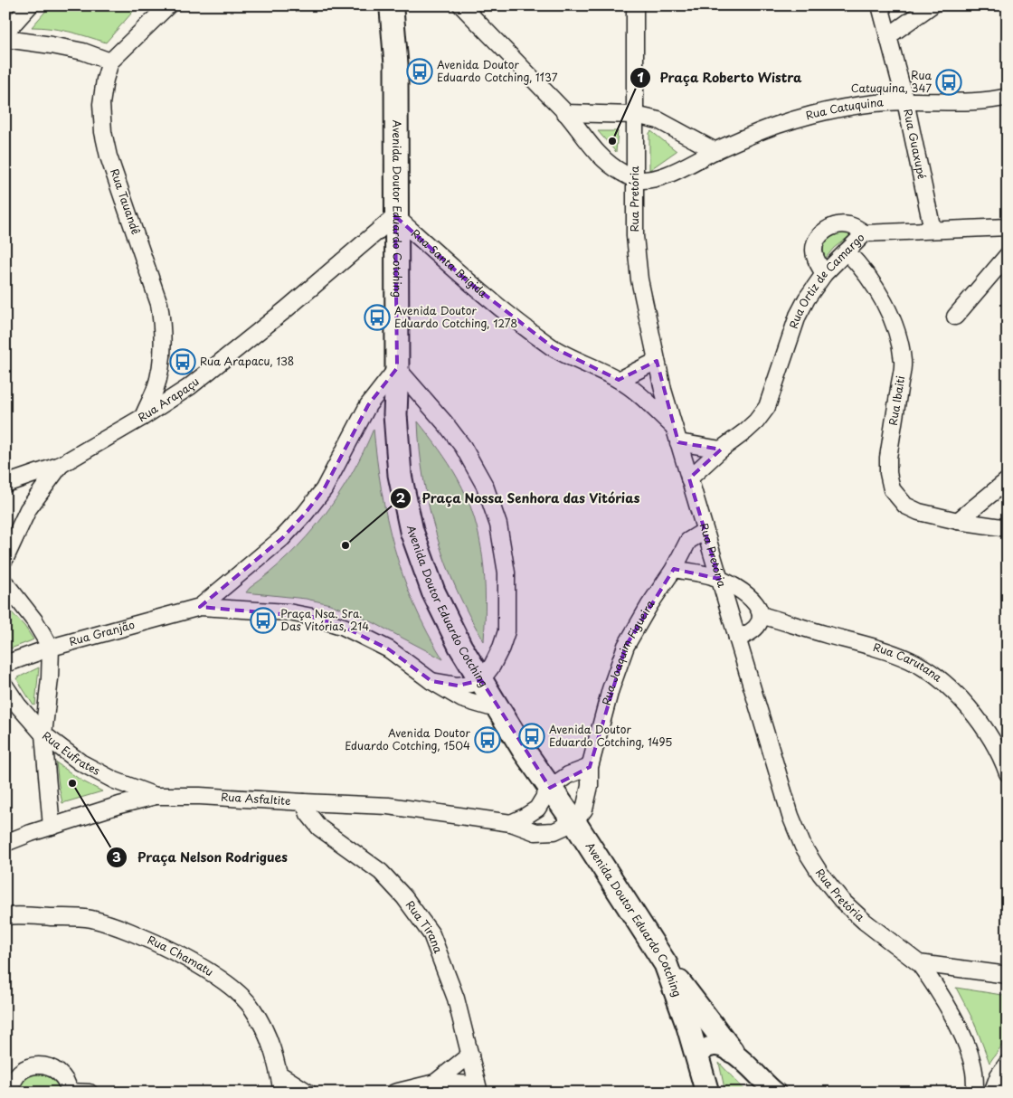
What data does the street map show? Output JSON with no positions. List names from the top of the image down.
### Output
{
  "streets": {
    "main road": ["Avenida Doutor Eduardo Cotching"],
    "street": [
      "Rua Catuquina",
      "Rua Guaxupé",
      "Rua Pretória",
      "Rua Tauandê",
      "Rua Santa Brigida",
      "Rua Ortiz de Camargo",
      "Rua Arapaçu",
      "Rua Ibaiti",
      "Rua Granjão",
      "Rua Joaquim Figueira",
      "Rua Carutana",
      "Rua Eufrates",
      "Rua Asfaltite",
      "Rua Tirana",
      "Rua Chamatu"
    ]
  },
  "crossings": [
    ["Rua Catuquina", "Rua Guaxupé"],
    ["Rua Catuquina", "Rua Pretória"],
    ["Rua Guaxupé", "Rua Ortiz de Camargo"],
    ["Rua Pretória", "Rua Santa Brigida"],
    ["Rua Pretória", "Rua Ortiz de Camargo"],
    ["Rua Pretória", "Rua Joaquim Figueira"],
    ["Rua Tauandê", "Rua Arapaçu"],
    ["Avenida Doutor Eduardo Cotching", "Rua Santa Brigida"],
    ["Avenida Doutor Eduardo Cotching", "Rua Arapaçu"],
    ["Avenida Doutor Eduardo Cotching", "Rua Joaquim Figueira"],
    ["Avenida Doutor Eduardo Cotching", "Rua Asfaltite"],
    ["Rua Santa Brigida", "Rua Arapaçu"],
    ["Rua Ortiz de Camargo", "Rua Ibaiti"],
    ["Rua Joaquim Figueira", "Rua Asfaltite"],
    ["Rua Eufrates", "Rua Asfaltite"],
    ["Rua Asfaltite", "Rua Tirana"]
  ],
  "places": {
    "bus stop": [
      "Avenida Doutor Eduardo Cotching, 1137",
      "Rua Catuquina, 347",
      "Avenida Doutor Eduardo Cotching, 1278",
      "Rua Arapacu, 138",
      "Praça Nsa. Sra. Das Vitórias, 214",
      "Avenida Doutor Eduardo Cotching, 1495",
      "Avenida Doutor Eduardo Cotching, 1504"
    ],
    "other": ["Praça Roberto Wistra", "Praça Nossa Senhora das Vitórias", "Praça Nelson Rodrigues"]
  }
}
